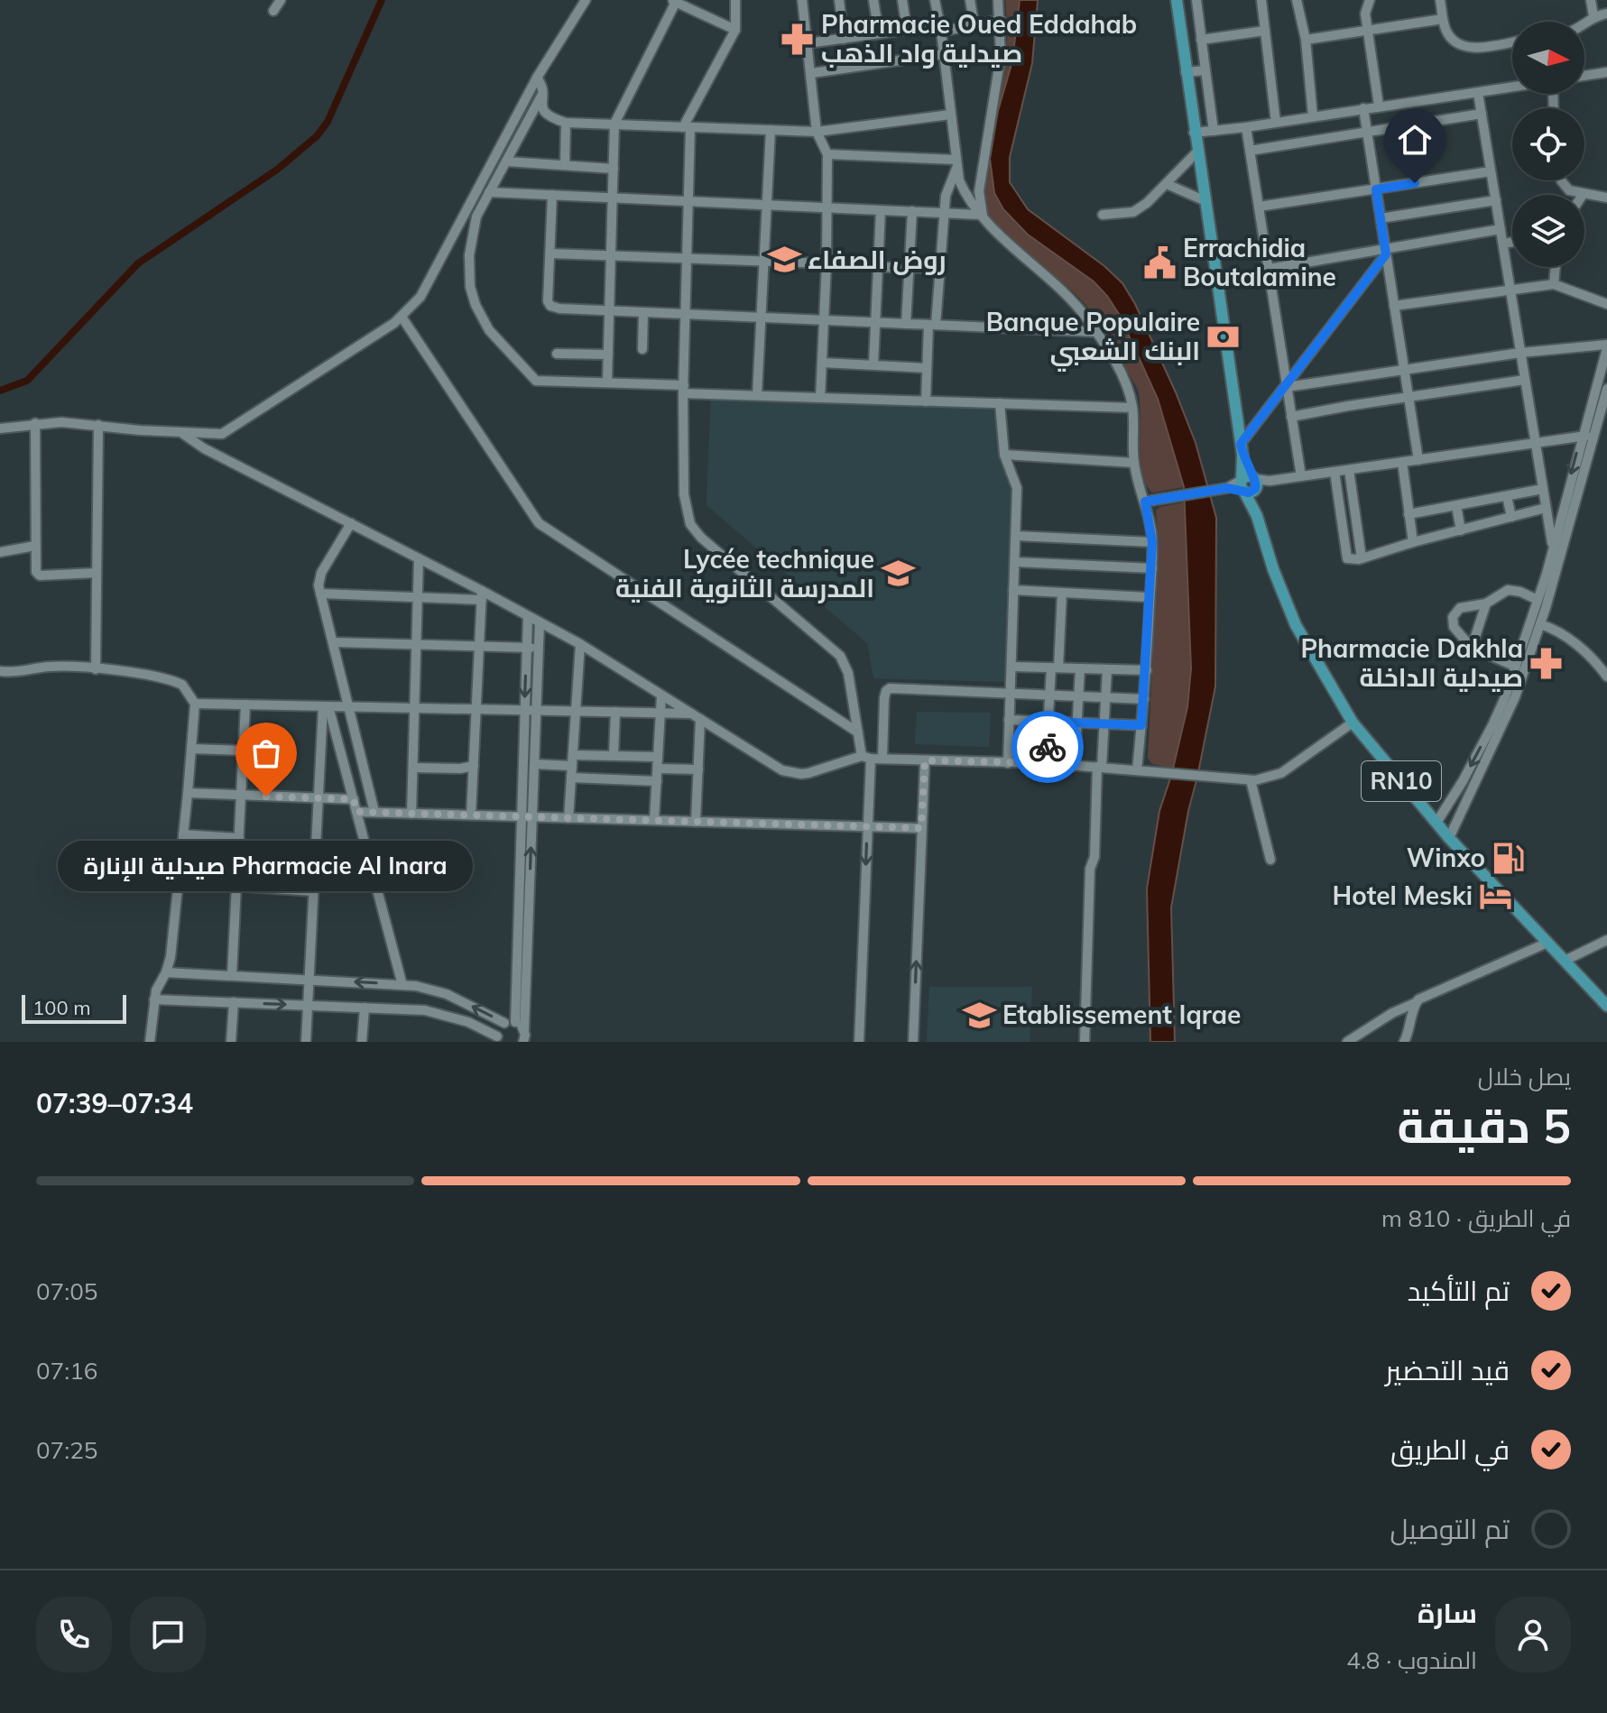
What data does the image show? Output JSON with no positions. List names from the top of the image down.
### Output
{
  "streets": {
    "main road": ["RN10"]
  },
  "places": {
    "pharmacy": ["Pharmacie Oued Eddahab صيدلية واد الذهب", "Pharmacie Dakhla صيدلية الداخلة"],
    "school or university": ["روض الصفاء", "Lycée technique المدرسة الثانوية الفنية", "Etablissement Iqrae"],
    "public building": ["Errachidia Boutalamine"],
    "bank": ["Banque Populaire البنك الشعبي"],
    "other": ["Pharmacie Al Inara صيدلية الإنارة"],
    "fuel station": ["Winxo"],
    "hotel": ["Hotel Meski"]
  },
  "scale_bar": "100 m",
  "north": "right",
  "page": {
    "bubble": "Pharmacie Al Inara صيدلية الإنارة",
    "scale": "100 m",
    "heading": ["5 دقيقة", "يصل خلال", "07:34–07:39"],
    "panel": ["سارة", "المندوب · 4.8"],
    "bar": "في الطريق · 810 m",
    "list": [
      ["تم التأكيد", "07:05"],
      ["قيد التحضير", "07:16"],
      ["في الطريق", "07:25"],
      "تم التوصيل"
    ]
  }
}
